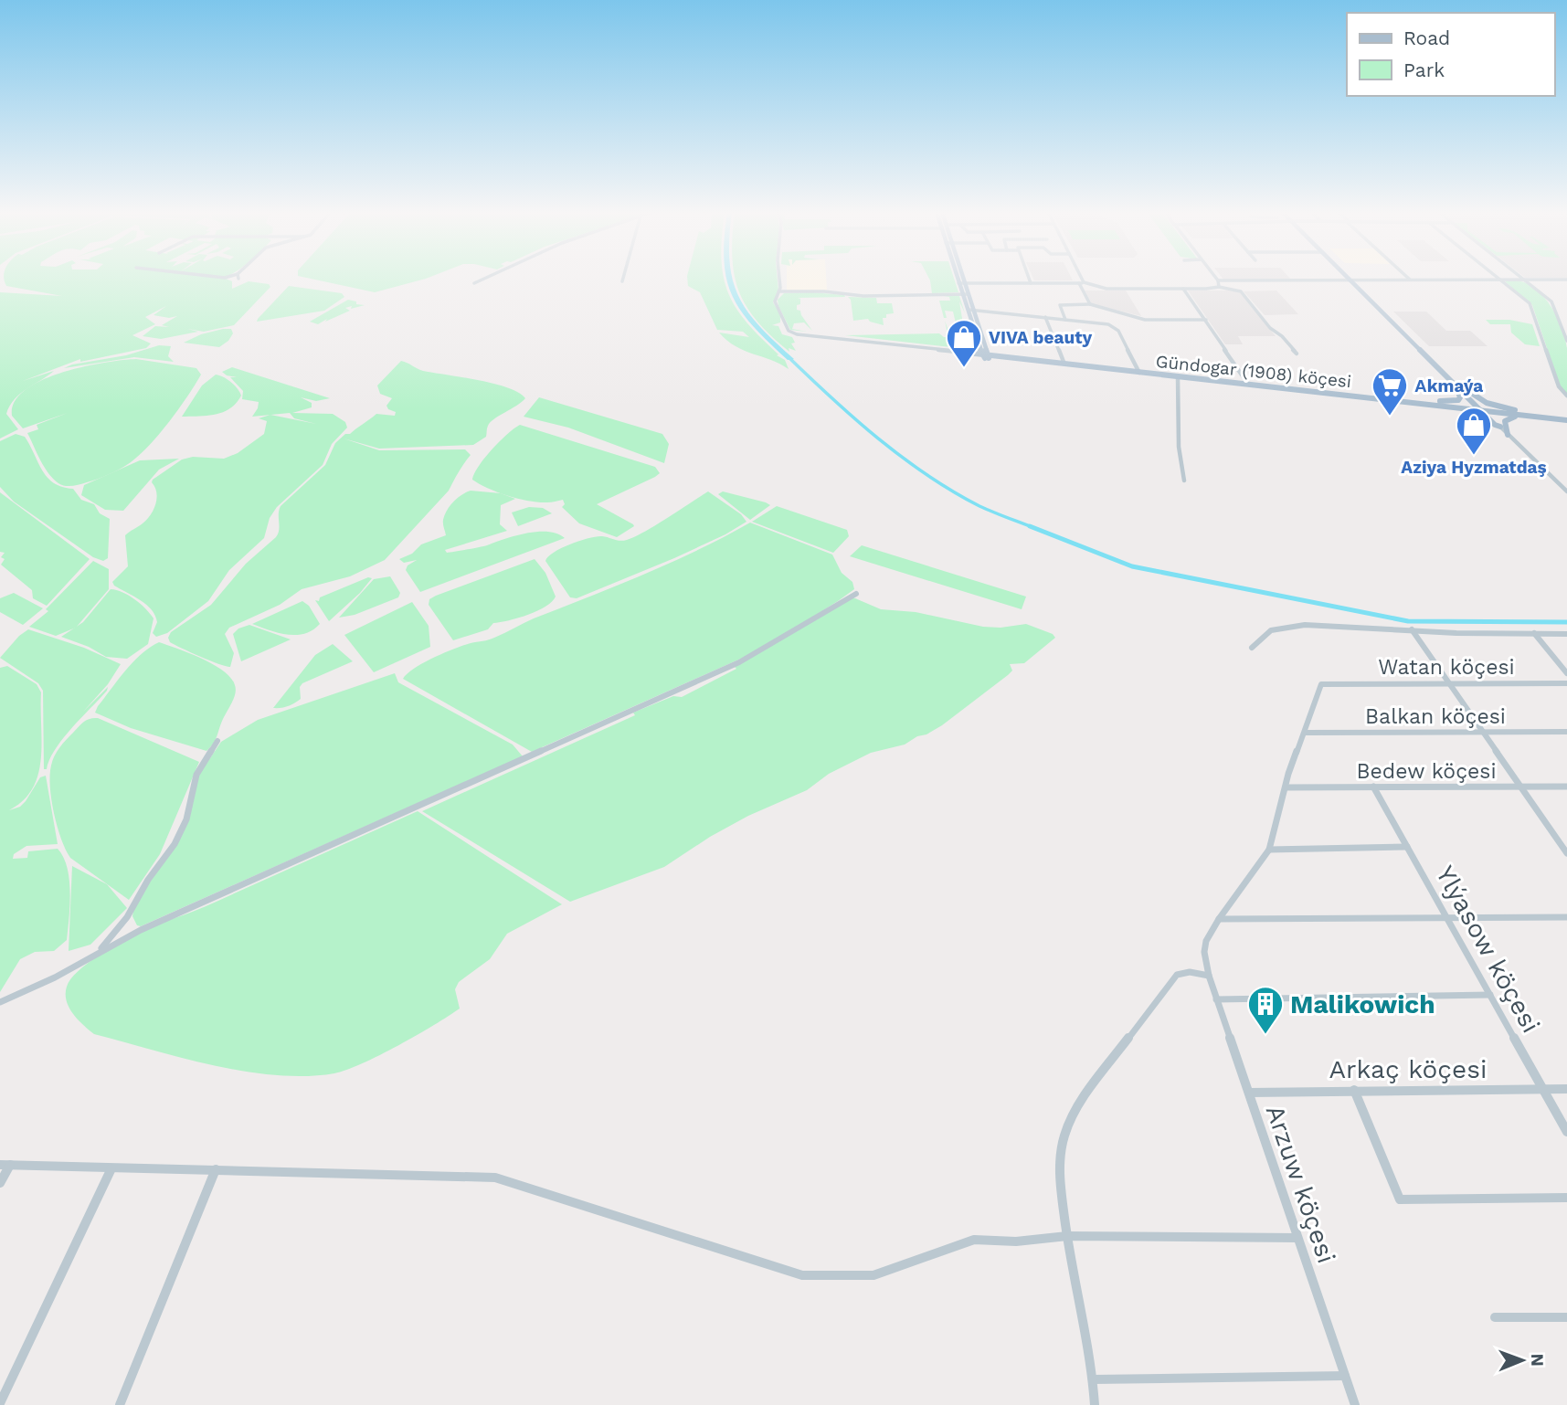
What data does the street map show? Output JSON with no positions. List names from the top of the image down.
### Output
{
  "streets": {
    "main road": ["Gündogar (1908) köçesi"],
    "street": [
      "Watan köçesi",
      "Balkan köçesi",
      "Bedew köçesi",
      "Ylýasow köçesi",
      "Arkaç köçesi",
      "Arzuw köçesi"
    ]
  },
  "crossings": [
    ["Watan köçesi", "Balkan köçesi"],
    ["Bedew köçesi", "Ylýasow köçesi"],
    ["Ylýasow köçesi", "Arkaç köçesi"],
    ["Arkaç köçesi", "Arzuw köçesi"]
  ],
  "places": {
    "shop": ["VIVA beauty", "Aziya Hyzmatdaş"],
    "supermarket": ["Аkmaýa"],
    "building": ["Malikowich"]
  },
  "legend": ["Road", "Park"],
  "north": "right"
}
